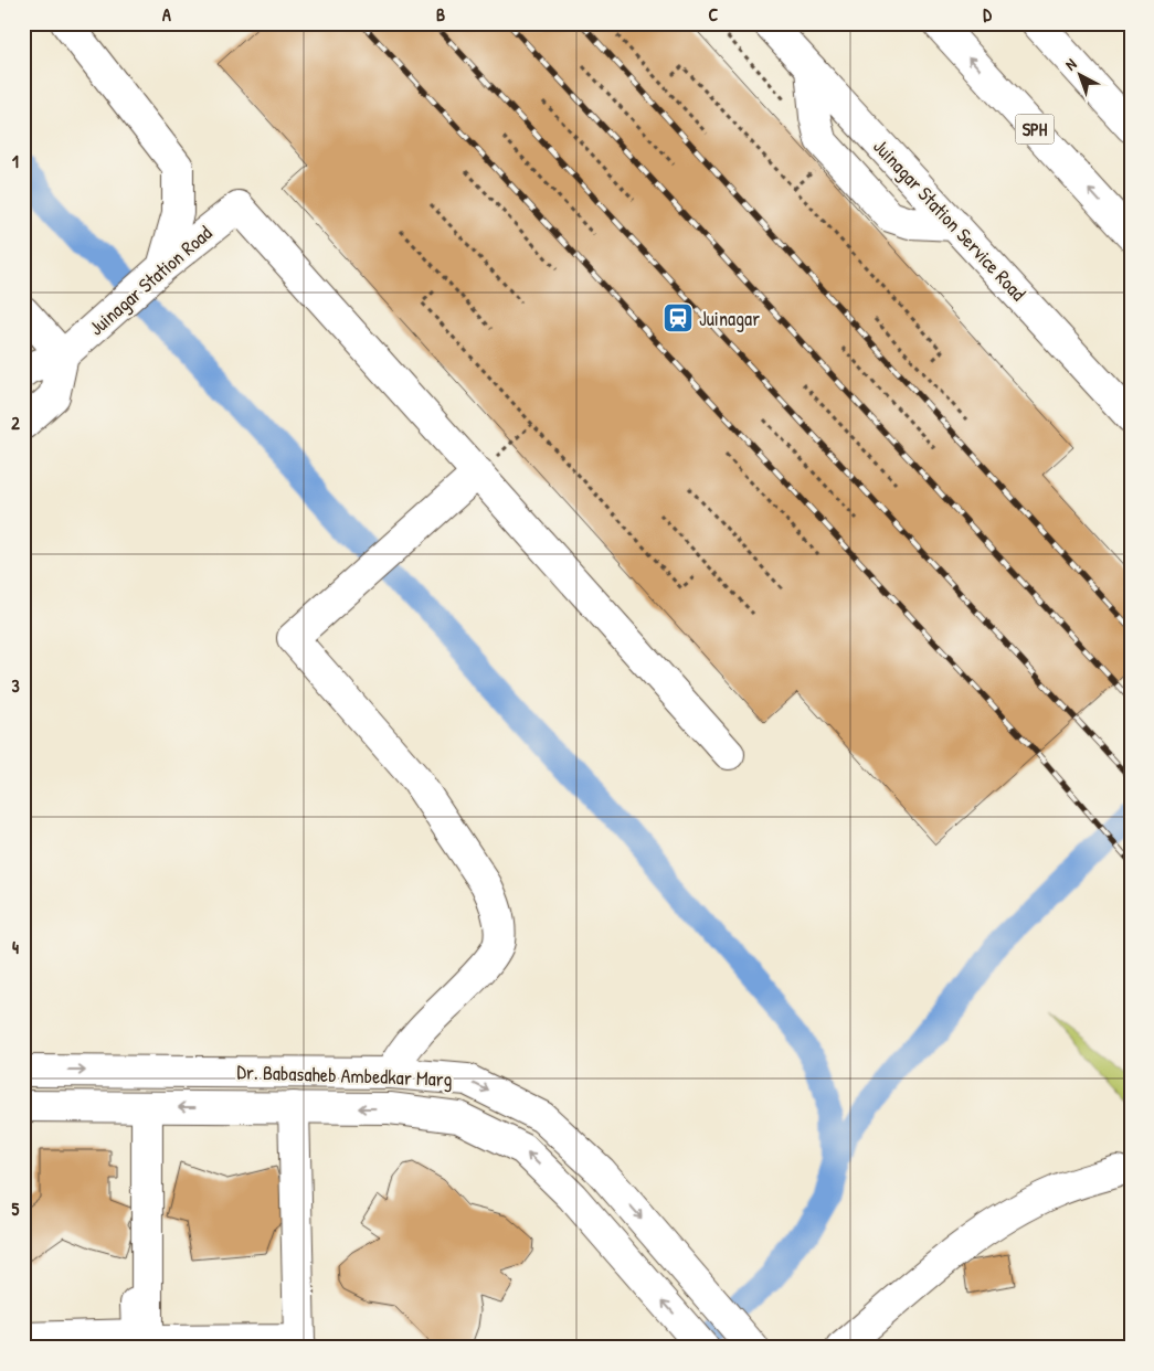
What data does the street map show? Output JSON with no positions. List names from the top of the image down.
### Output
{
  "streets": {
    "main road": [
      "SPH",
      "Juinagar Station Service Road",
      "Juinagar Station Road",
      "Dr. Babasaheb Ambedkar Marg"
    ]
  },
  "places": {
    "station": ["Juinagar"]
  },
  "north": "top left",
  "grid": {
    "columns": [
      "A",
      "B",
      "C",
      "D"
    ],
    "rows": [
      "1",
      "2",
      "3",
      "4",
      "5"
    ]
  }
}
